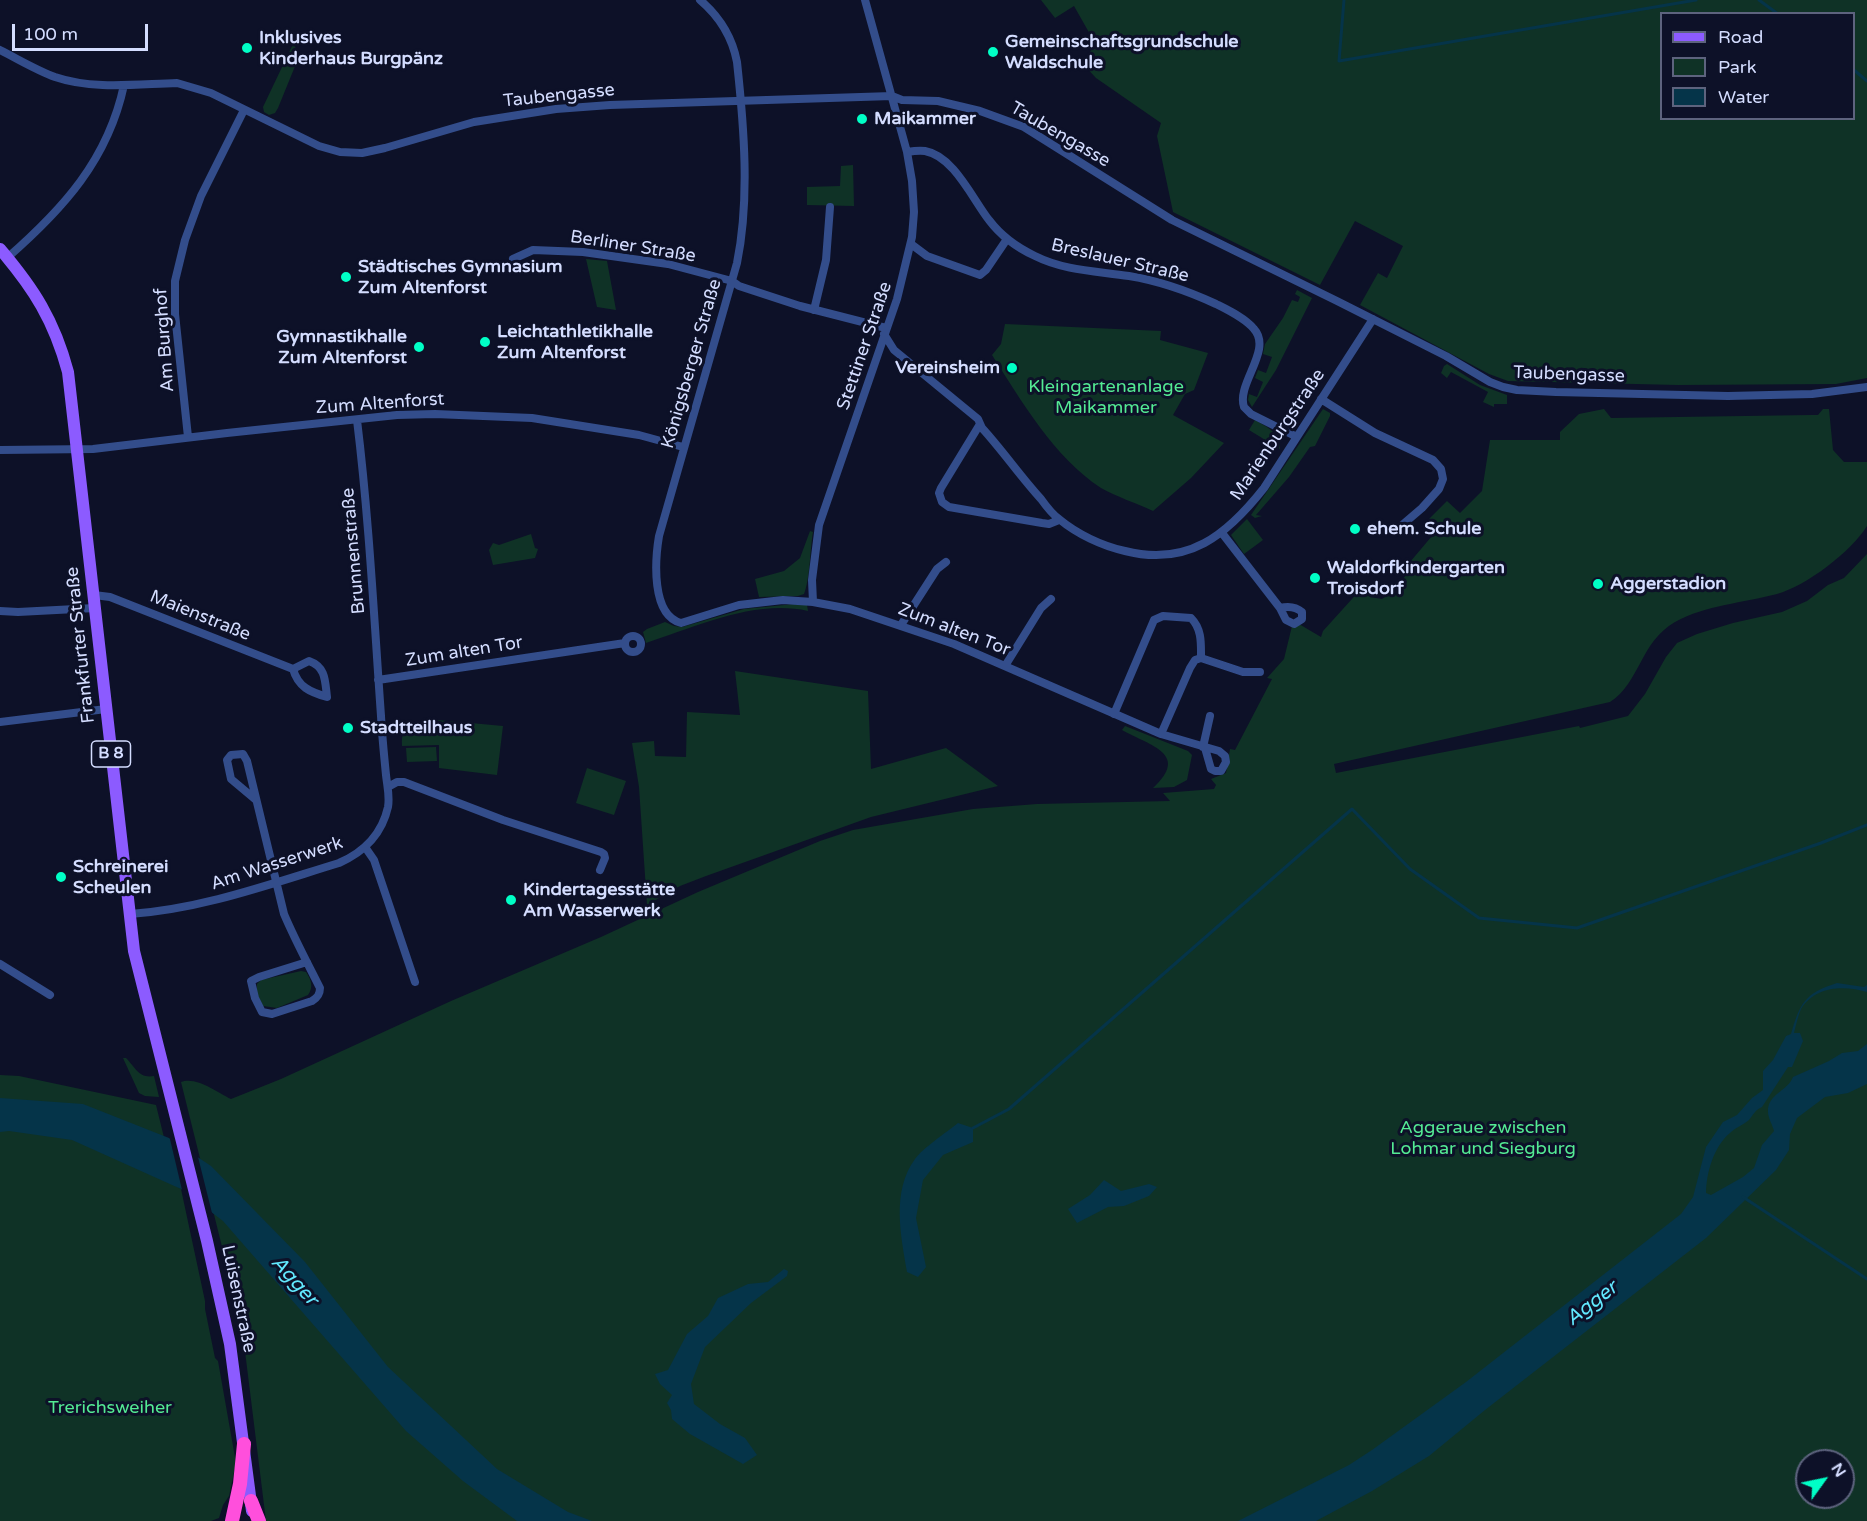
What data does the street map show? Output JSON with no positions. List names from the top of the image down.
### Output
{
  "streets": {
    "main road": ["Frankfurter Straße", "B 8", "Luisenstraße"],
    "street": [
      "Taubengasse",
      "Berliner Straße",
      "Breslauer Straße",
      "Am Burghof",
      "Stettiner Straße",
      "Königsberger Straße",
      "Zum Altenforst",
      "Marienburgstraße",
      "Brunnenstraße",
      "Maienstraße",
      "Zum alten Tor",
      "Am Wasserwerk"
    ]
  },
  "crossings": [
    ["Taubengasse", "Am Burghof"],
    ["Taubengasse", "Stettiner Straße"],
    ["Taubengasse", "Königsberger Straße"],
    ["Taubengasse", "Marienburgstraße"],
    ["Berliner Straße", "Stettiner Straße"],
    ["Berliner Straße", "Königsberger Straße"],
    ["Berliner Straße", "Marienburgstraße"],
    ["Breslauer Straße", "Stettiner Straße"],
    ["Breslauer Straße", "Marienburgstraße"],
    ["Am Burghof", "Zum Altenforst"],
    ["Stettiner Straße", "Marienburgstraße"],
    ["Stettiner Straße", "Zum alten Tor"],
    ["Königsberger Straße", "Zum Altenforst"],
    ["Königsberger Straße", "Zum alten Tor"],
    ["Zum Altenforst", "Brunnenstraße"],
    ["Zum Altenforst", "Frankfurter Straße"],
    ["Brunnenstraße", "Zum alten Tor"],
    ["Brunnenstraße", "Am Wasserwerk"],
    ["Maienstraße", "Frankfurter Straße"],
    ["Zum alten Tor", "Am Wasserwerk"],
    ["Frankfurter Straße", "Am Wasserwerk"],
    ["Frankfurter Straße", "Luisenstraße"]
  ],
  "water": ["Agger"],
  "parks": ["Kleingartenanlage Maikammer", "Aggeraue zwischen Lohmar und Siegburg", "Trerichsweiher"],
  "places": [
    "Inklusives Kinderhaus Burgpänz",
    "Gemeinschaftsgrundschule Waldschule",
    "Maikammer",
    "Städtisches Gymnasium Zum Altenforst",
    "Leichtathletikhalle Zum Altenforst",
    "Gymnastikhalle Zum Altenforst",
    "Vereinsheim",
    "ehem. Schule",
    "Waldorfkindergarten Troisdorf",
    "Aggerstadion",
    "Stadtteilhaus",
    "Schreinerei Scheulen",
    "Kindertagesstätte Am Wasserwerk"
  ],
  "legend": ["Road", "Park", "Water"],
  "scale_bar": "100 m",
  "north": "top right"
}
